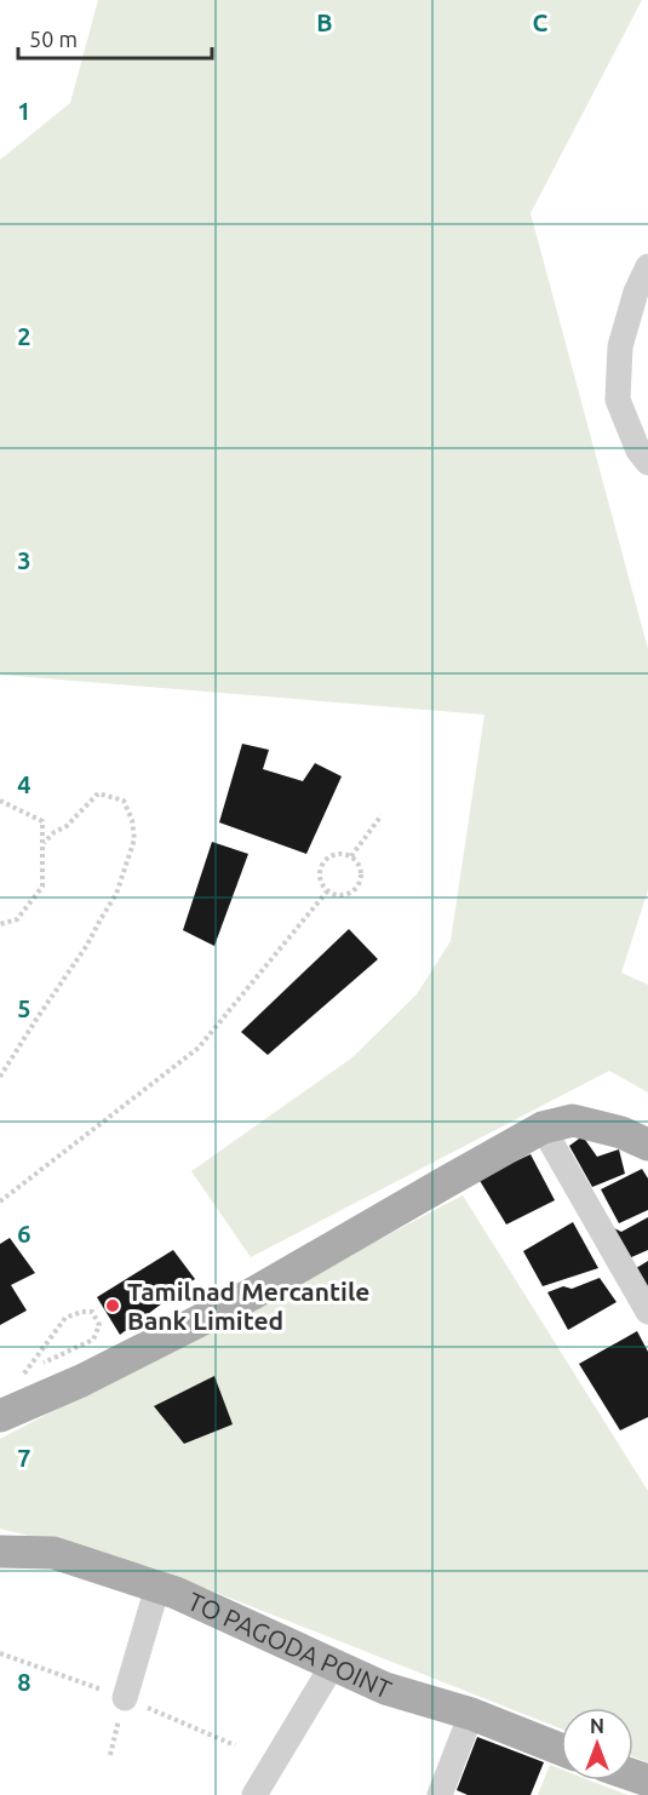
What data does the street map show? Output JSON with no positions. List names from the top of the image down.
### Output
{
  "streets": {
    "main road": ["TO PAGODA POINT"]
  },
  "places": ["Tamilnad Mercantile Bank Limited"],
  "scale_bar": "50 m",
  "north": "top",
  "grid": {
    "columns": ["B", "C"],
    "rows": [
      "1",
      "2",
      "3",
      "4",
      "5",
      "6",
      "7",
      "8"
    ]
  }
}
